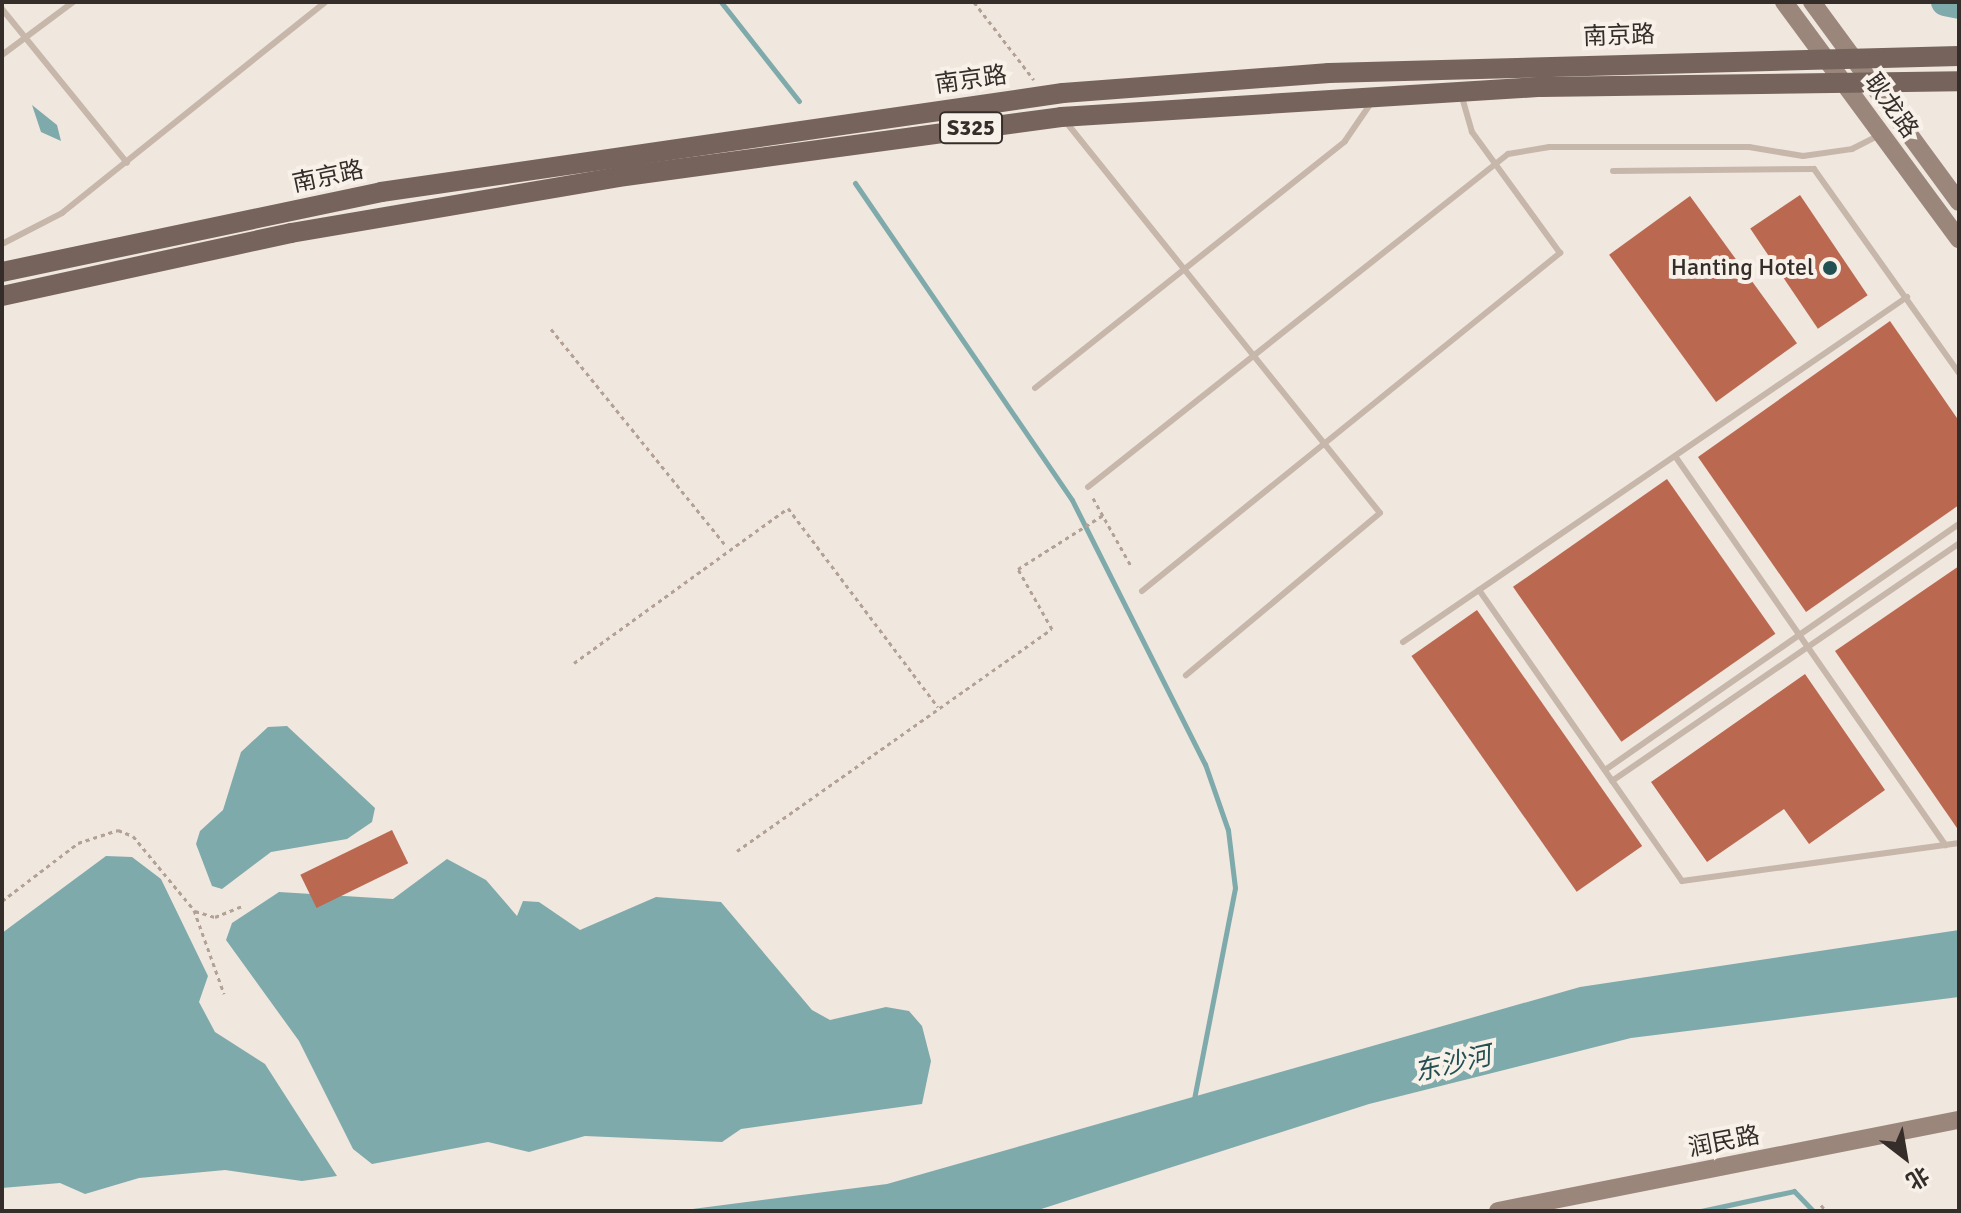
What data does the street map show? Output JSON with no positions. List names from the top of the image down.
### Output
{
  "streets": {
    "main road": ["南京路", "S325"],
    "street": ["耿龙路", "润民路"]
  },
  "crossings": [
    ["南京路", "耿龙路"]
  ],
  "water": ["东沙河"],
  "places": ["Hanting Hotel"],
  "north": "bottom right"
}
